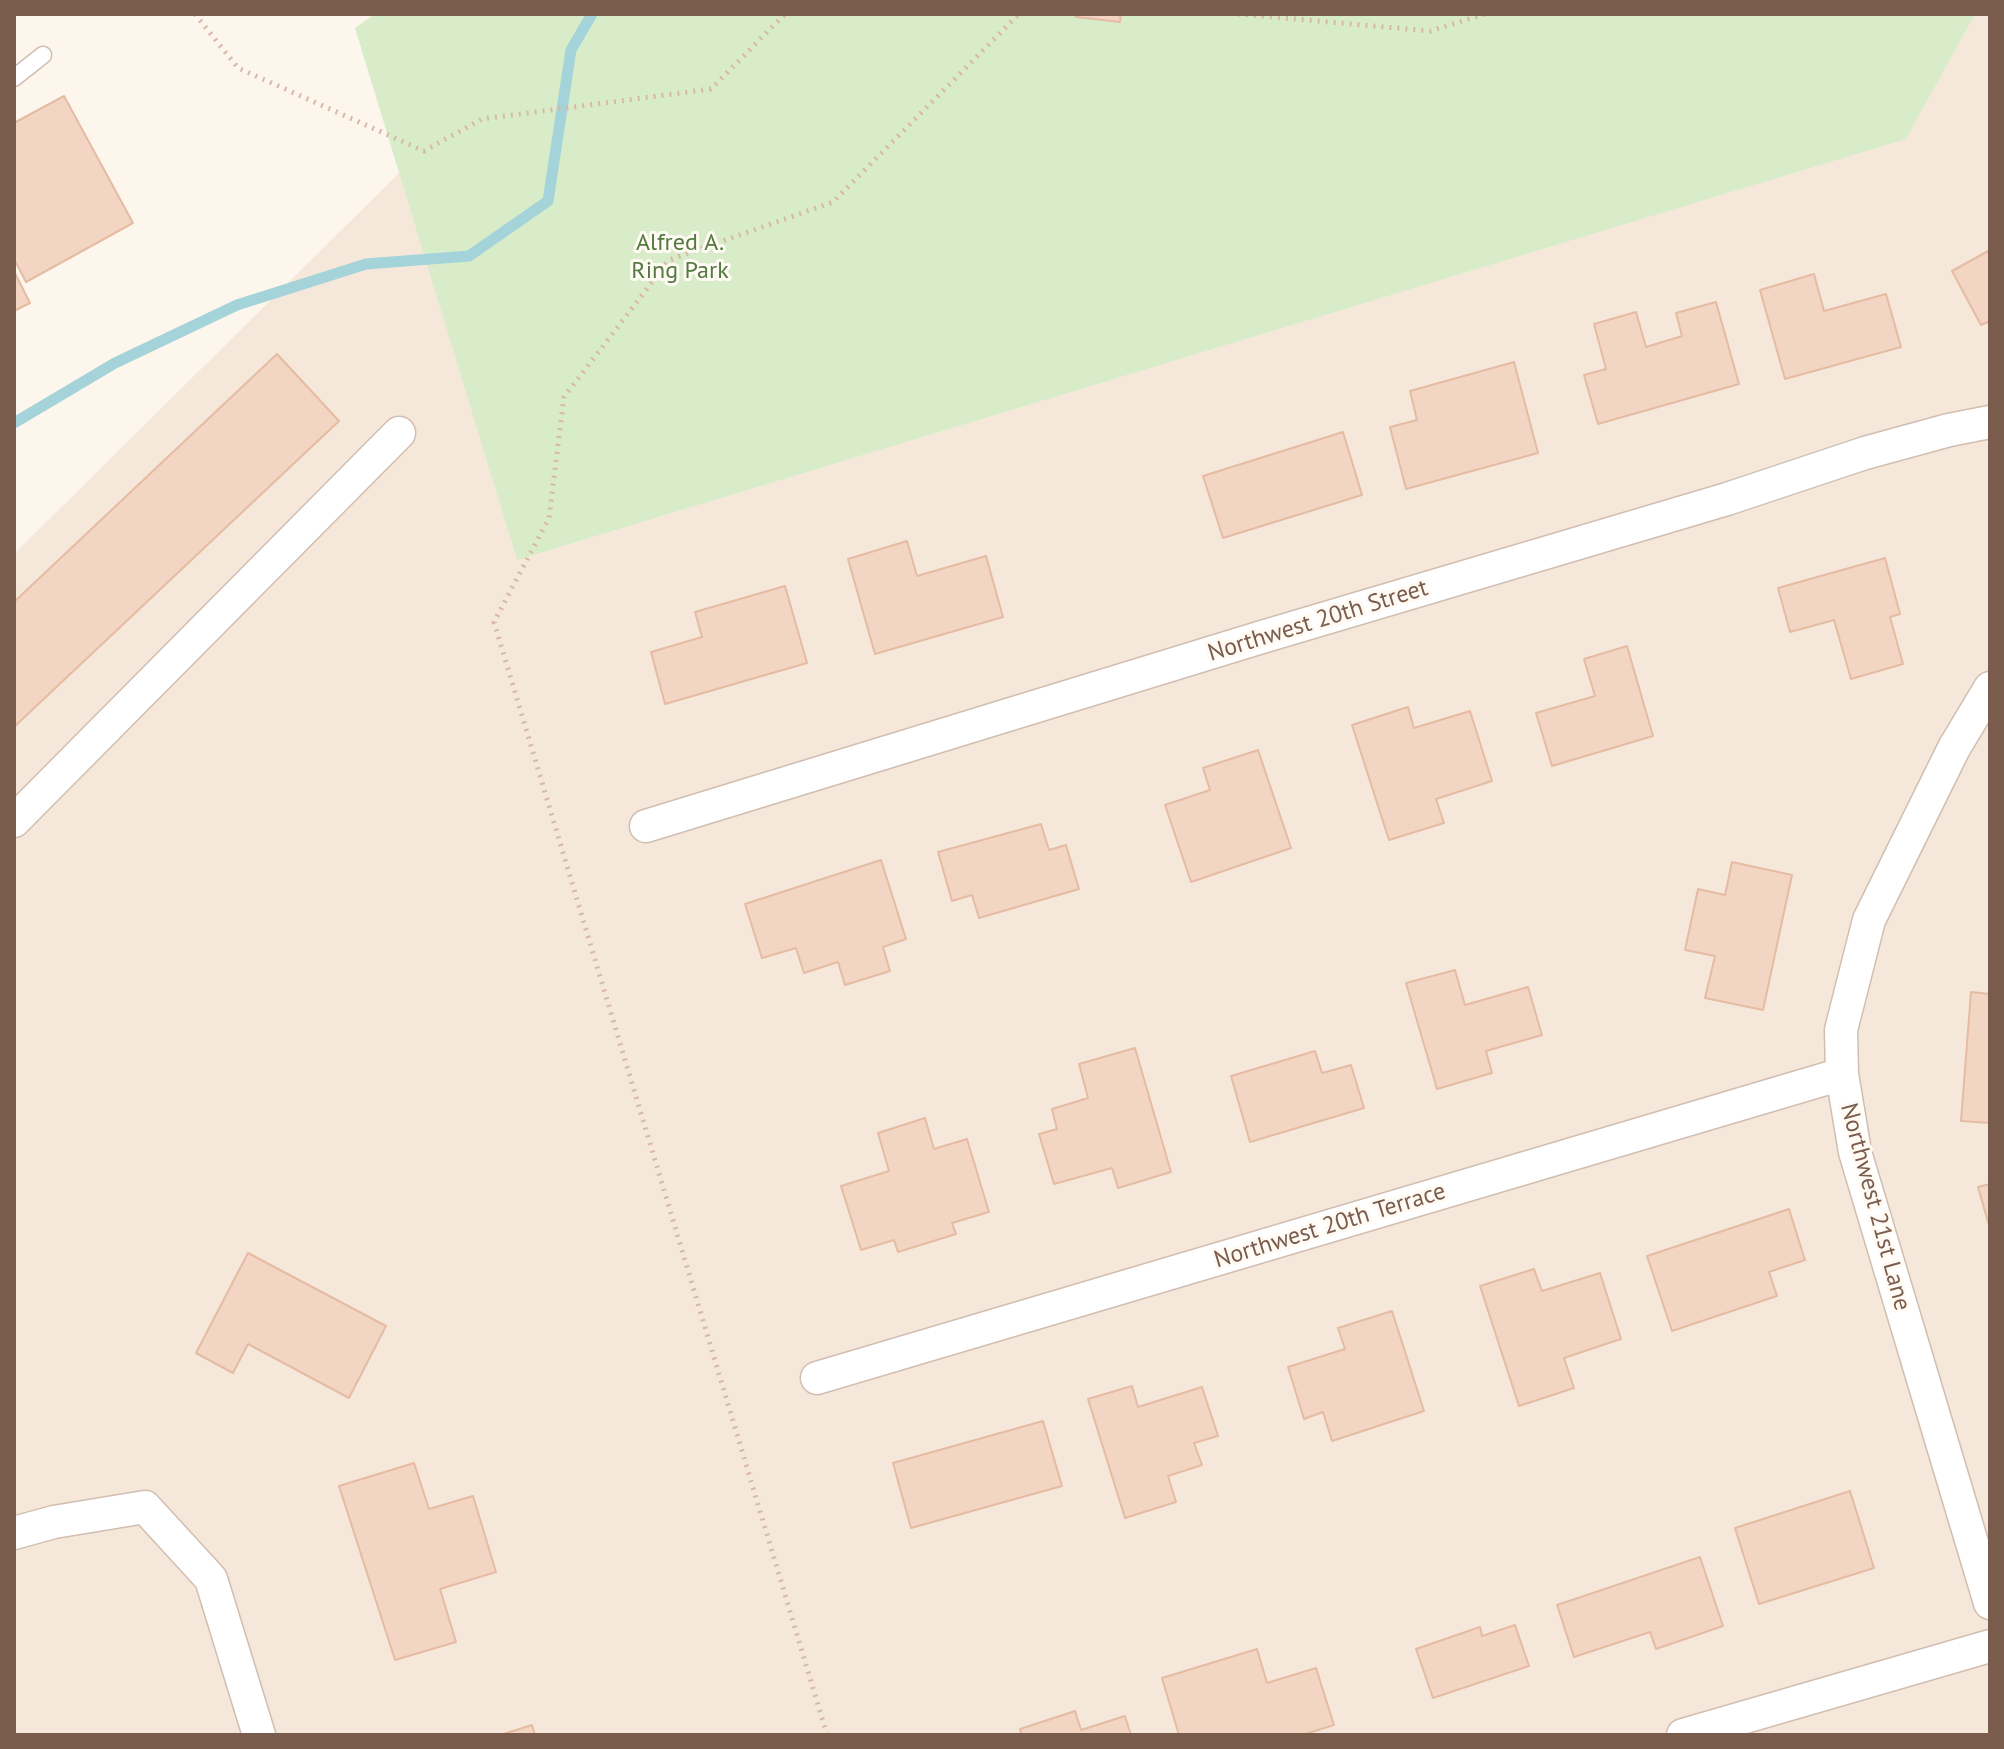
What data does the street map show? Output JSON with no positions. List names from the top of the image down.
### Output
{
  "streets": {
    "street": ["Northwest 20th Street", "Northwest 21st Lane", "Northwest 20th Terrace"]
  },
  "crossings": [
    ["Northwest 21st Lane", "Northwest 20th Terrace"]
  ],
  "parks": ["Alfred A. Ring Park"]
}
